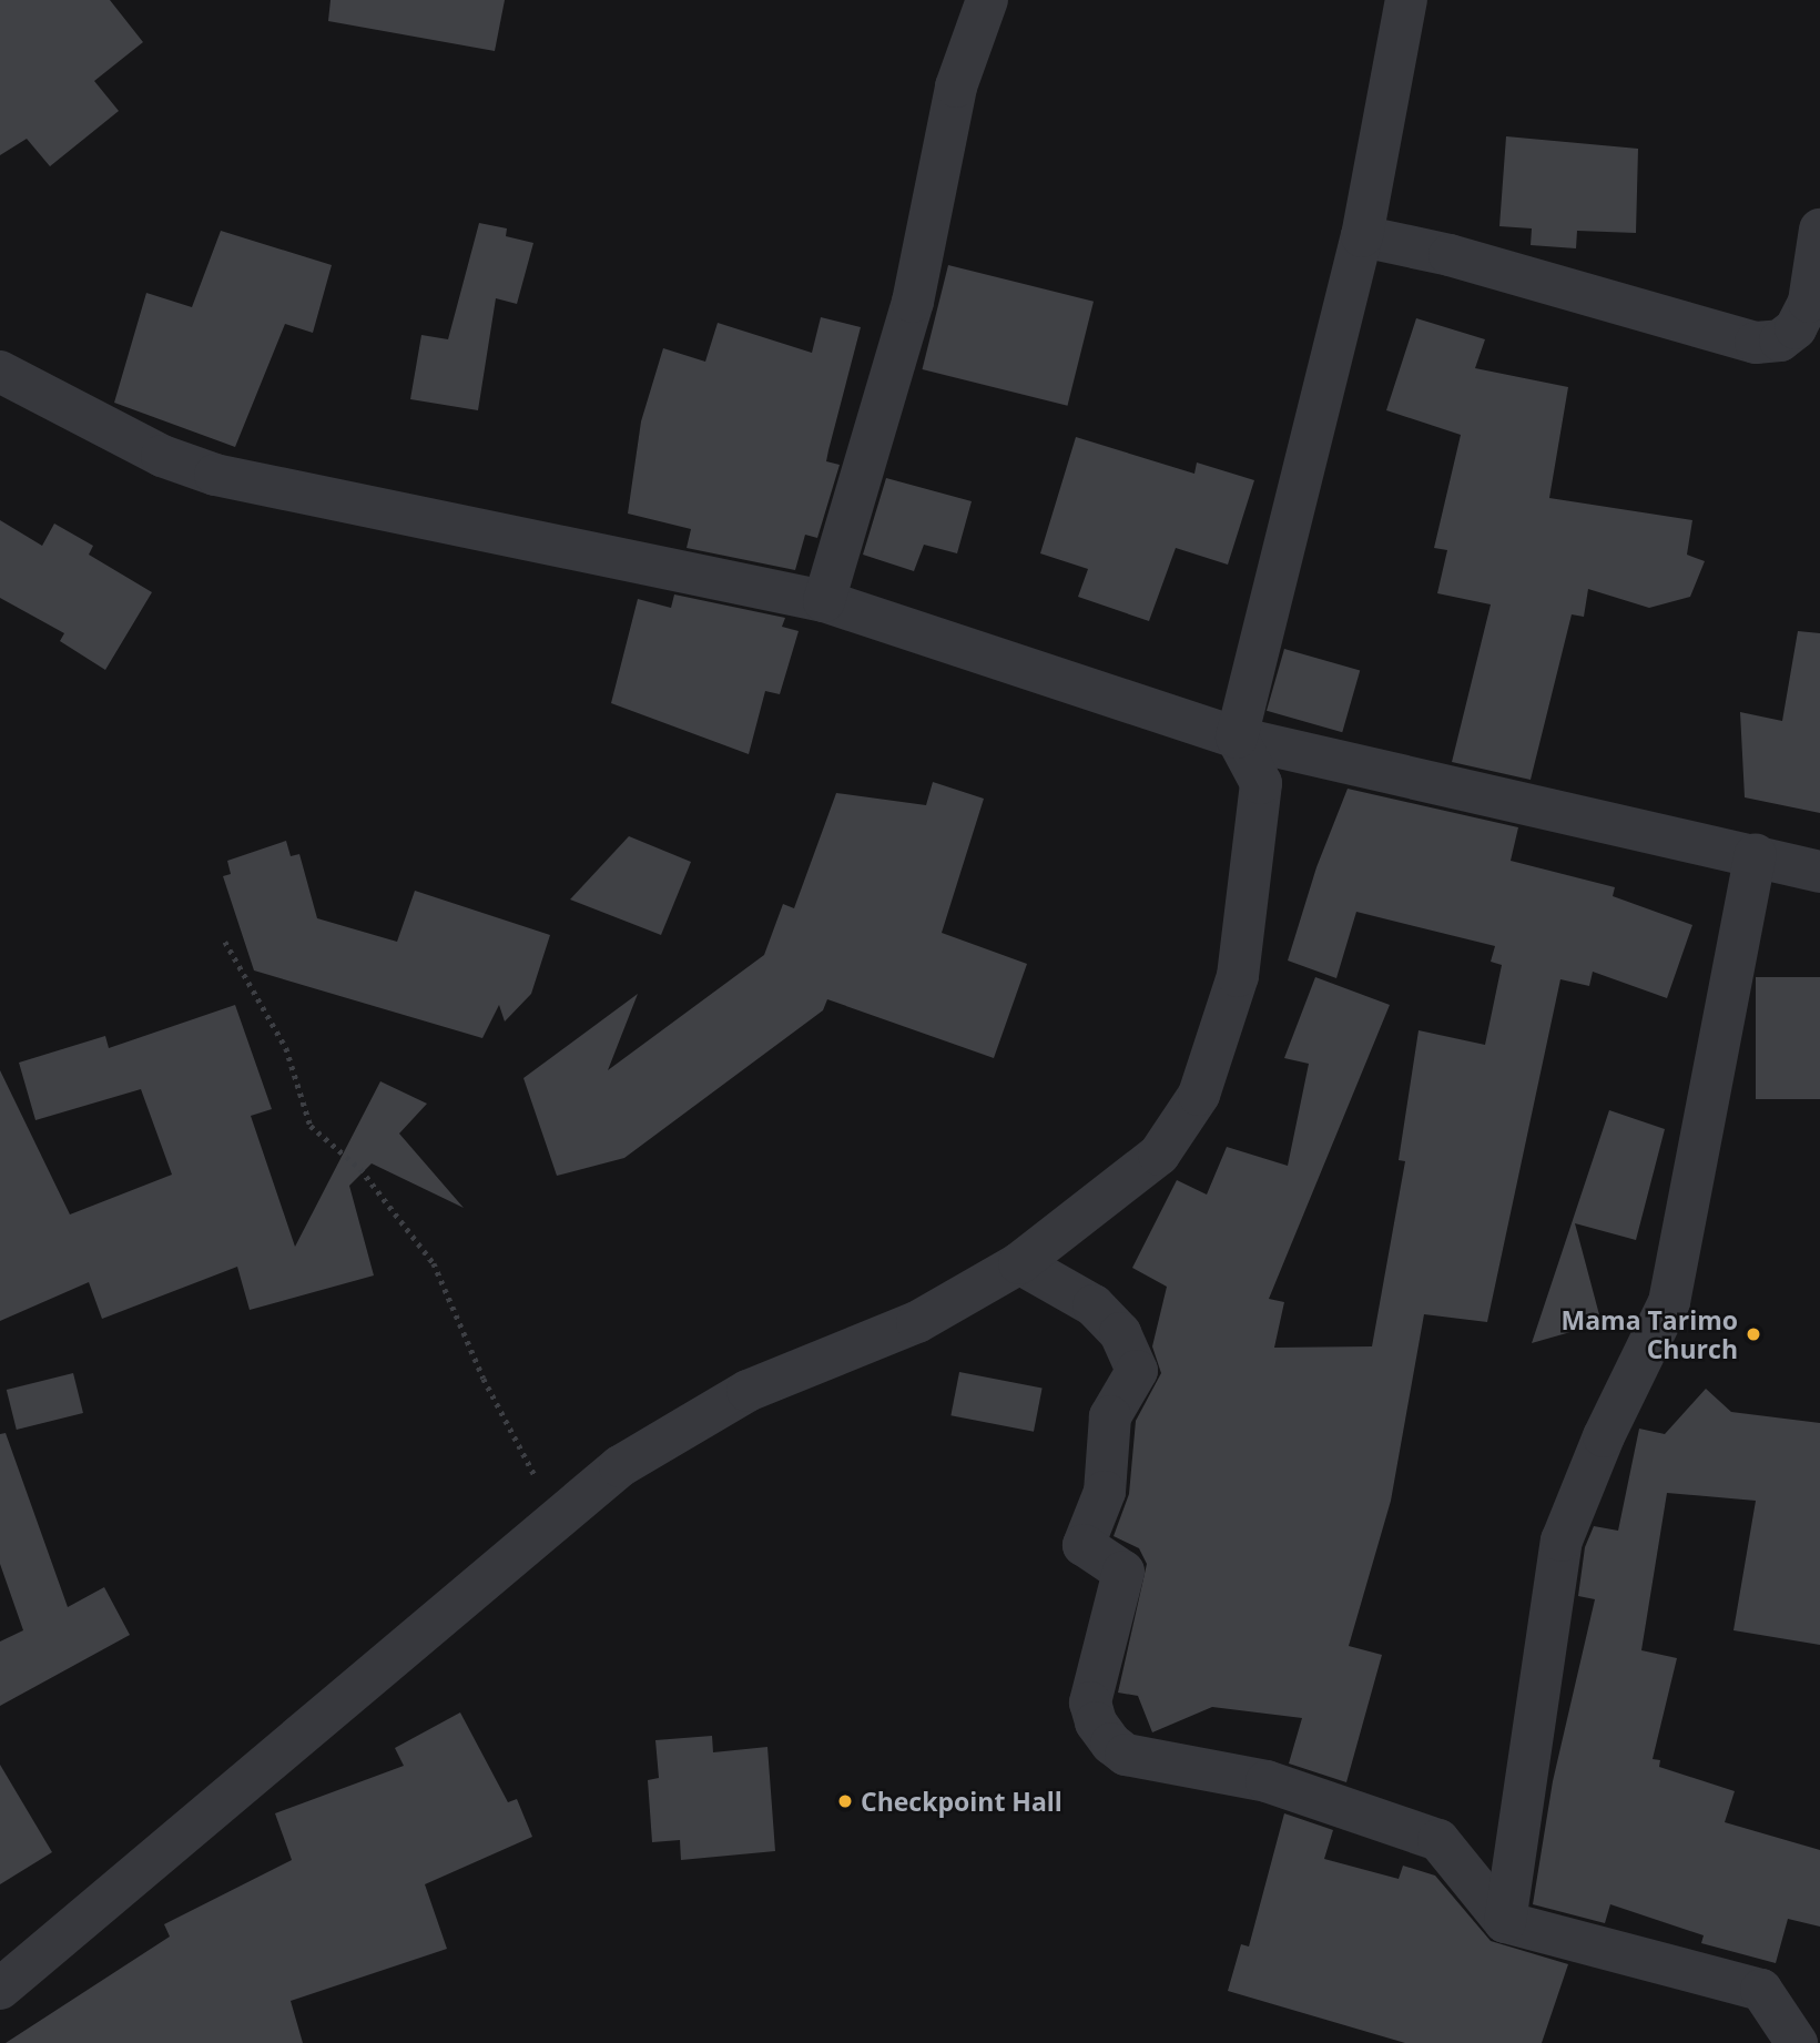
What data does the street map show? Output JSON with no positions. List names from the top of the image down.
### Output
{
  "places": ["Mama Tarimo Church", "Checkpoint Hall"]
}
